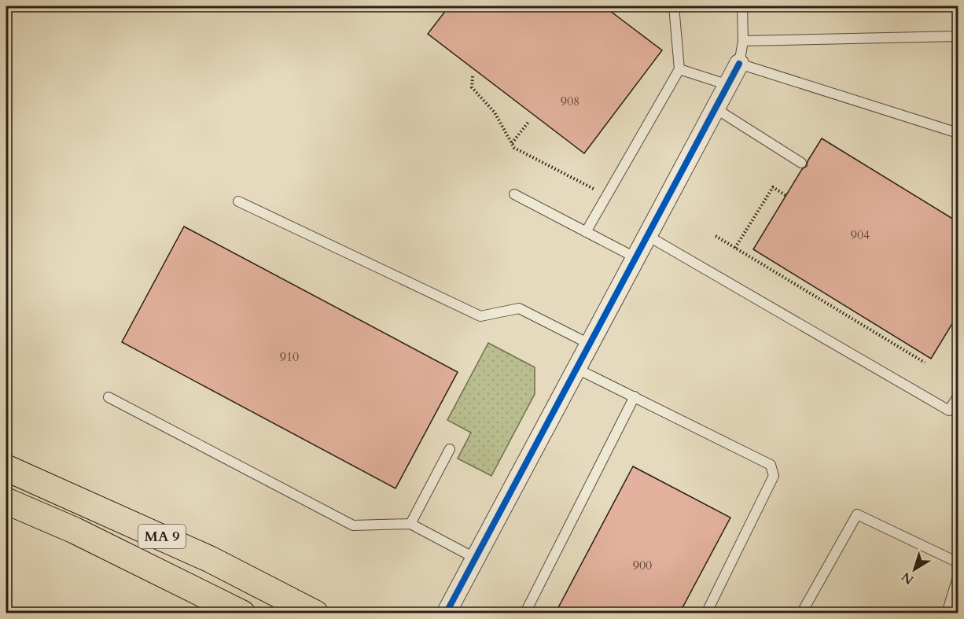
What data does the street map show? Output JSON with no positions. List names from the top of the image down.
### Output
{
  "streets": {
    "highway": ["MA 9"]
  },
  "house_numbers": [
    "908",
    "904",
    "910",
    "900"
  ],
  "north": "bottom left"
}
